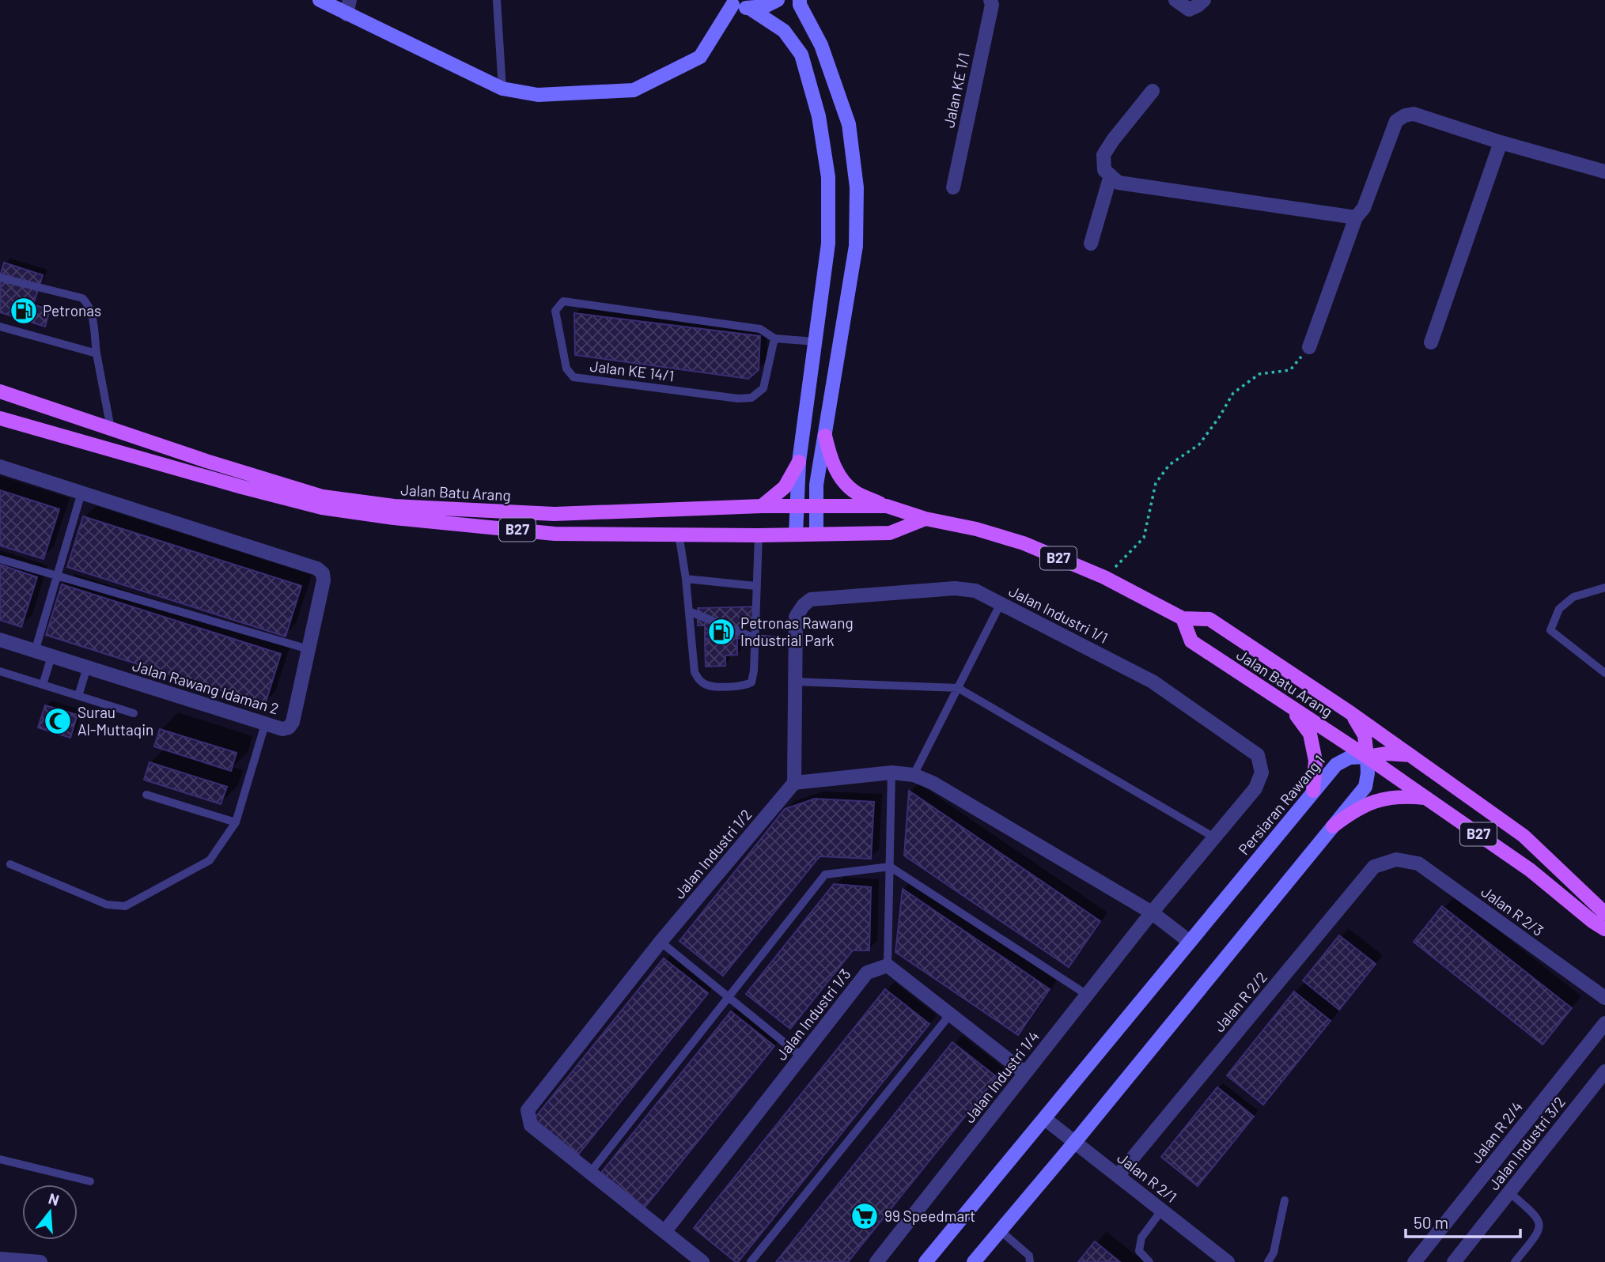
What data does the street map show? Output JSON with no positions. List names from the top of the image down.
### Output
{
  "streets": {
    "main road": ["Jalan Batu Arang", "B27"],
    "street": [
      "Jalan KE 1/1",
      "Jalan Industri 1/1",
      "Jalan Rawang Idaman 2",
      "Persiaran Rawang 1",
      "Jalan Industri 1/2",
      "Jalan R 2/3",
      "Jalan R 2/2",
      "Jalan Industri 1/3",
      "Jalan Industri 1/4",
      "Jalan R 2/4",
      "Jalan Industri 3/2",
      "Jalan R 2/1"
    ],
    "lane": ["Jalan KE 14/1"]
  },
  "crossings": [
    ["Jalan Batu Arang", "Persiaran Rawang 1"],
    ["Jalan Industri 1/1", "Jalan Industri 1/2"],
    ["Jalan Industri 1/1", "Jalan Industri 1/4"],
    ["Persiaran Rawang 1", "Jalan R 2/1"],
    ["Jalan Industri 1/2", "Jalan Industri 1/3"],
    ["Jalan R 2/3", "Jalan R 2/2"],
    ["Jalan R 2/2", "Jalan R 2/1"]
  ],
  "places": {
    "fuel station": ["Petronas", "Petronas Rawang Industrial Park"],
    "mosque": ["Surau Al-Muttaqin"],
    "supermarket": ["99 Speedmart"]
  },
  "scale_bar": "50 m",
  "north": "top"
}
